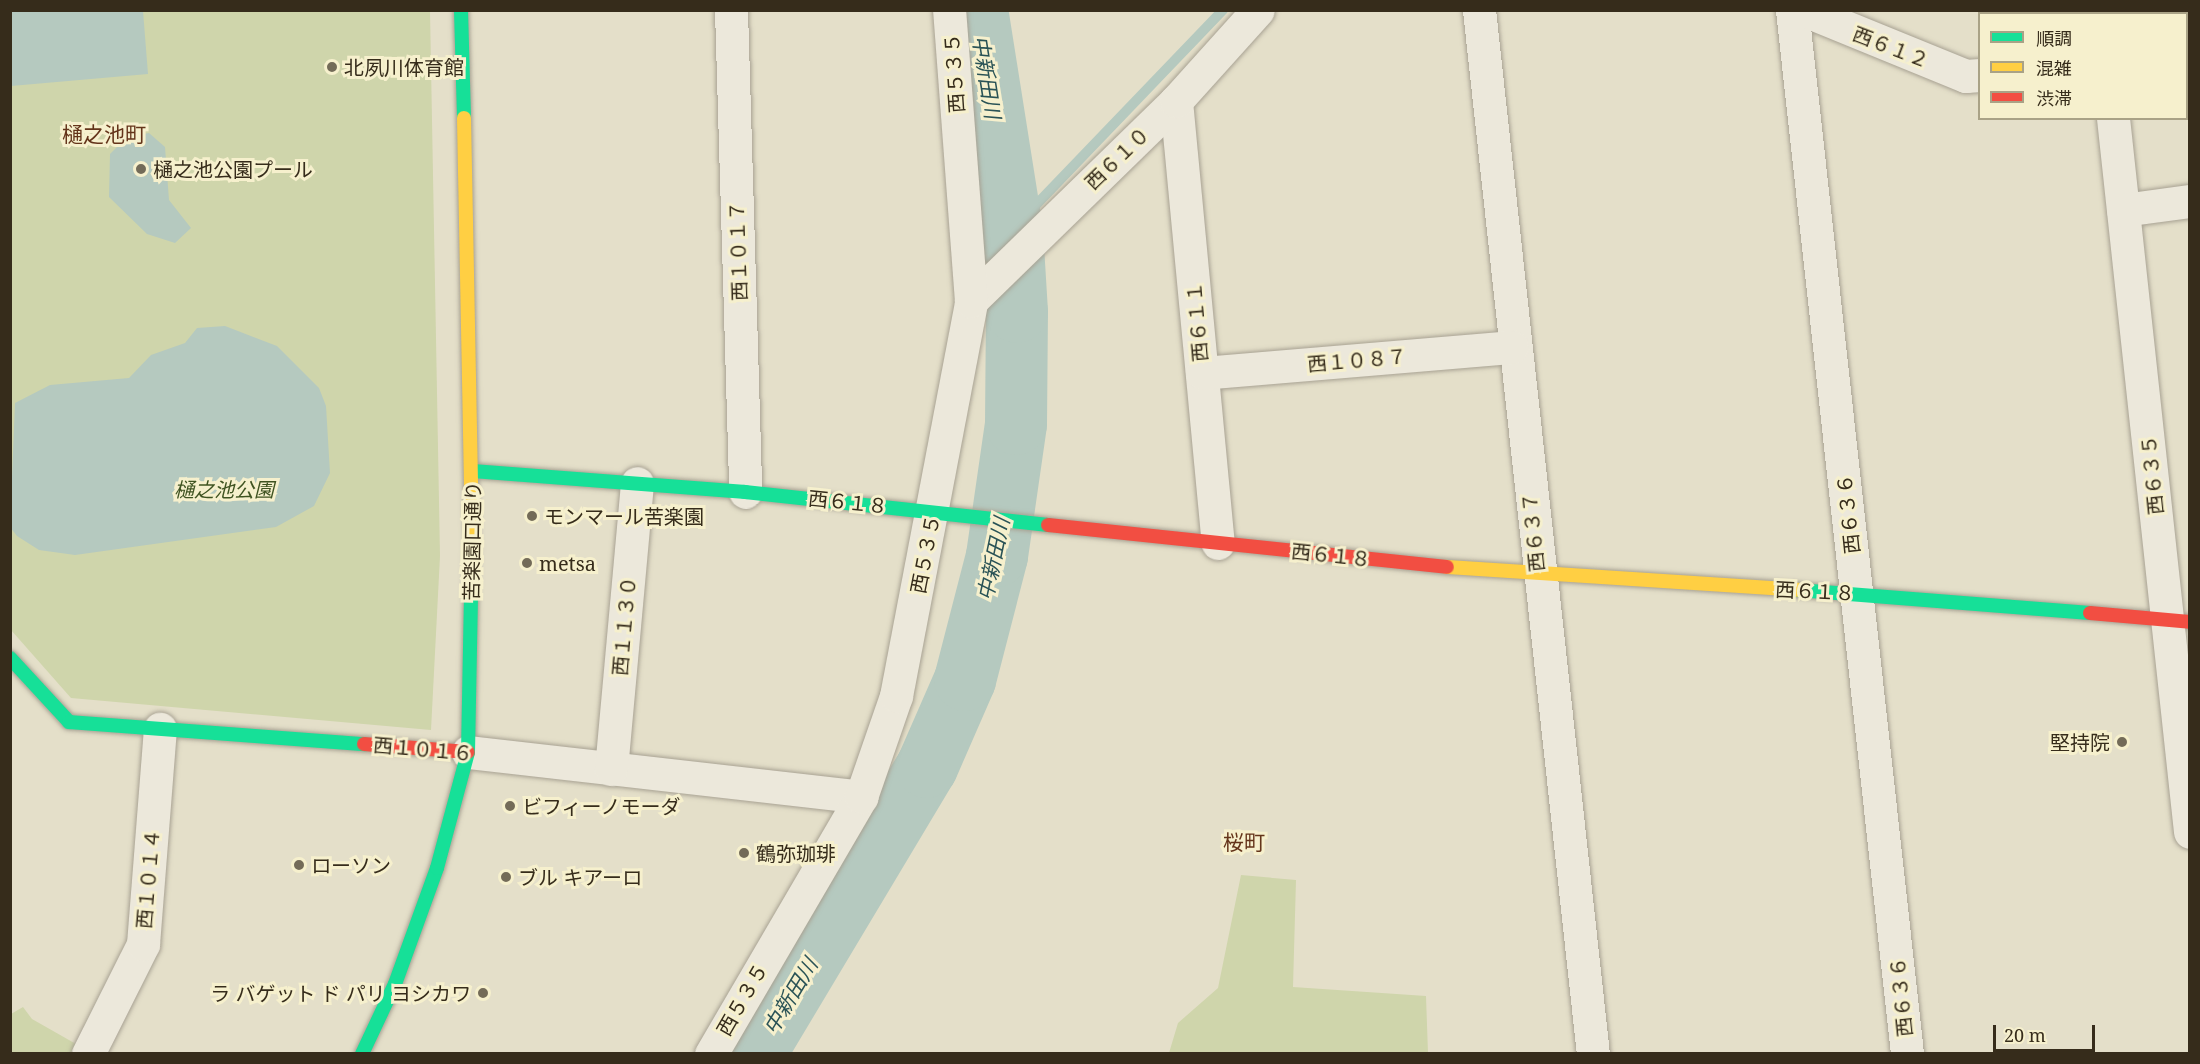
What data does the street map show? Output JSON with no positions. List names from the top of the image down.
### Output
{
  "streets": {
    "street": [
      "西６１２",
      "西５３５",
      "西６１０",
      "西１０１７",
      "西６１１",
      "西１０８７",
      "西６３５",
      "西６１８",
      "西６３６",
      "西６３７",
      "苦楽園口通り",
      "西１１３０",
      "西１０１６",
      "西１０１４"
    ]
  },
  "crossings": [
    ["西５３５", "西６１０"],
    ["西５３５", "西６１８"],
    ["西５３５", "西１０１６"],
    ["西６１０", "西６１１"],
    ["西１０１７", "西６１８"],
    ["西６１１", "西１０８７"],
    ["西６１１", "西６１８"],
    ["西１０８７", "西６３７"],
    ["西６３５", "西６１８"],
    ["西６１８", "西６３６"],
    ["西６１８", "西６３７"],
    ["西６１８", "苦楽園口通り"],
    ["西６１８", "西１１３０"],
    ["苦楽園口通り", "西１０１６"],
    ["西１１３０", "西１０１６"],
    ["西１０１６", "西１０１４"]
  ],
  "districts": ["樋之池町", "桜町"],
  "water": ["中新田川"],
  "parks": ["樋之池公園"],
  "places": [
    "北夙川体育館",
    "樋之池公園プール",
    "モンマール苦楽園",
    "metsa",
    "堅持院",
    "ビフィーノモーダ",
    "鶴弥珈琲",
    "ローソン",
    "ブル キアーロ",
    "ラ バゲット ド パリ ヨシカワ"
  ],
  "legend": ["順調", "混雑", "渋滞"],
  "scale_bar": "20 m"
}
